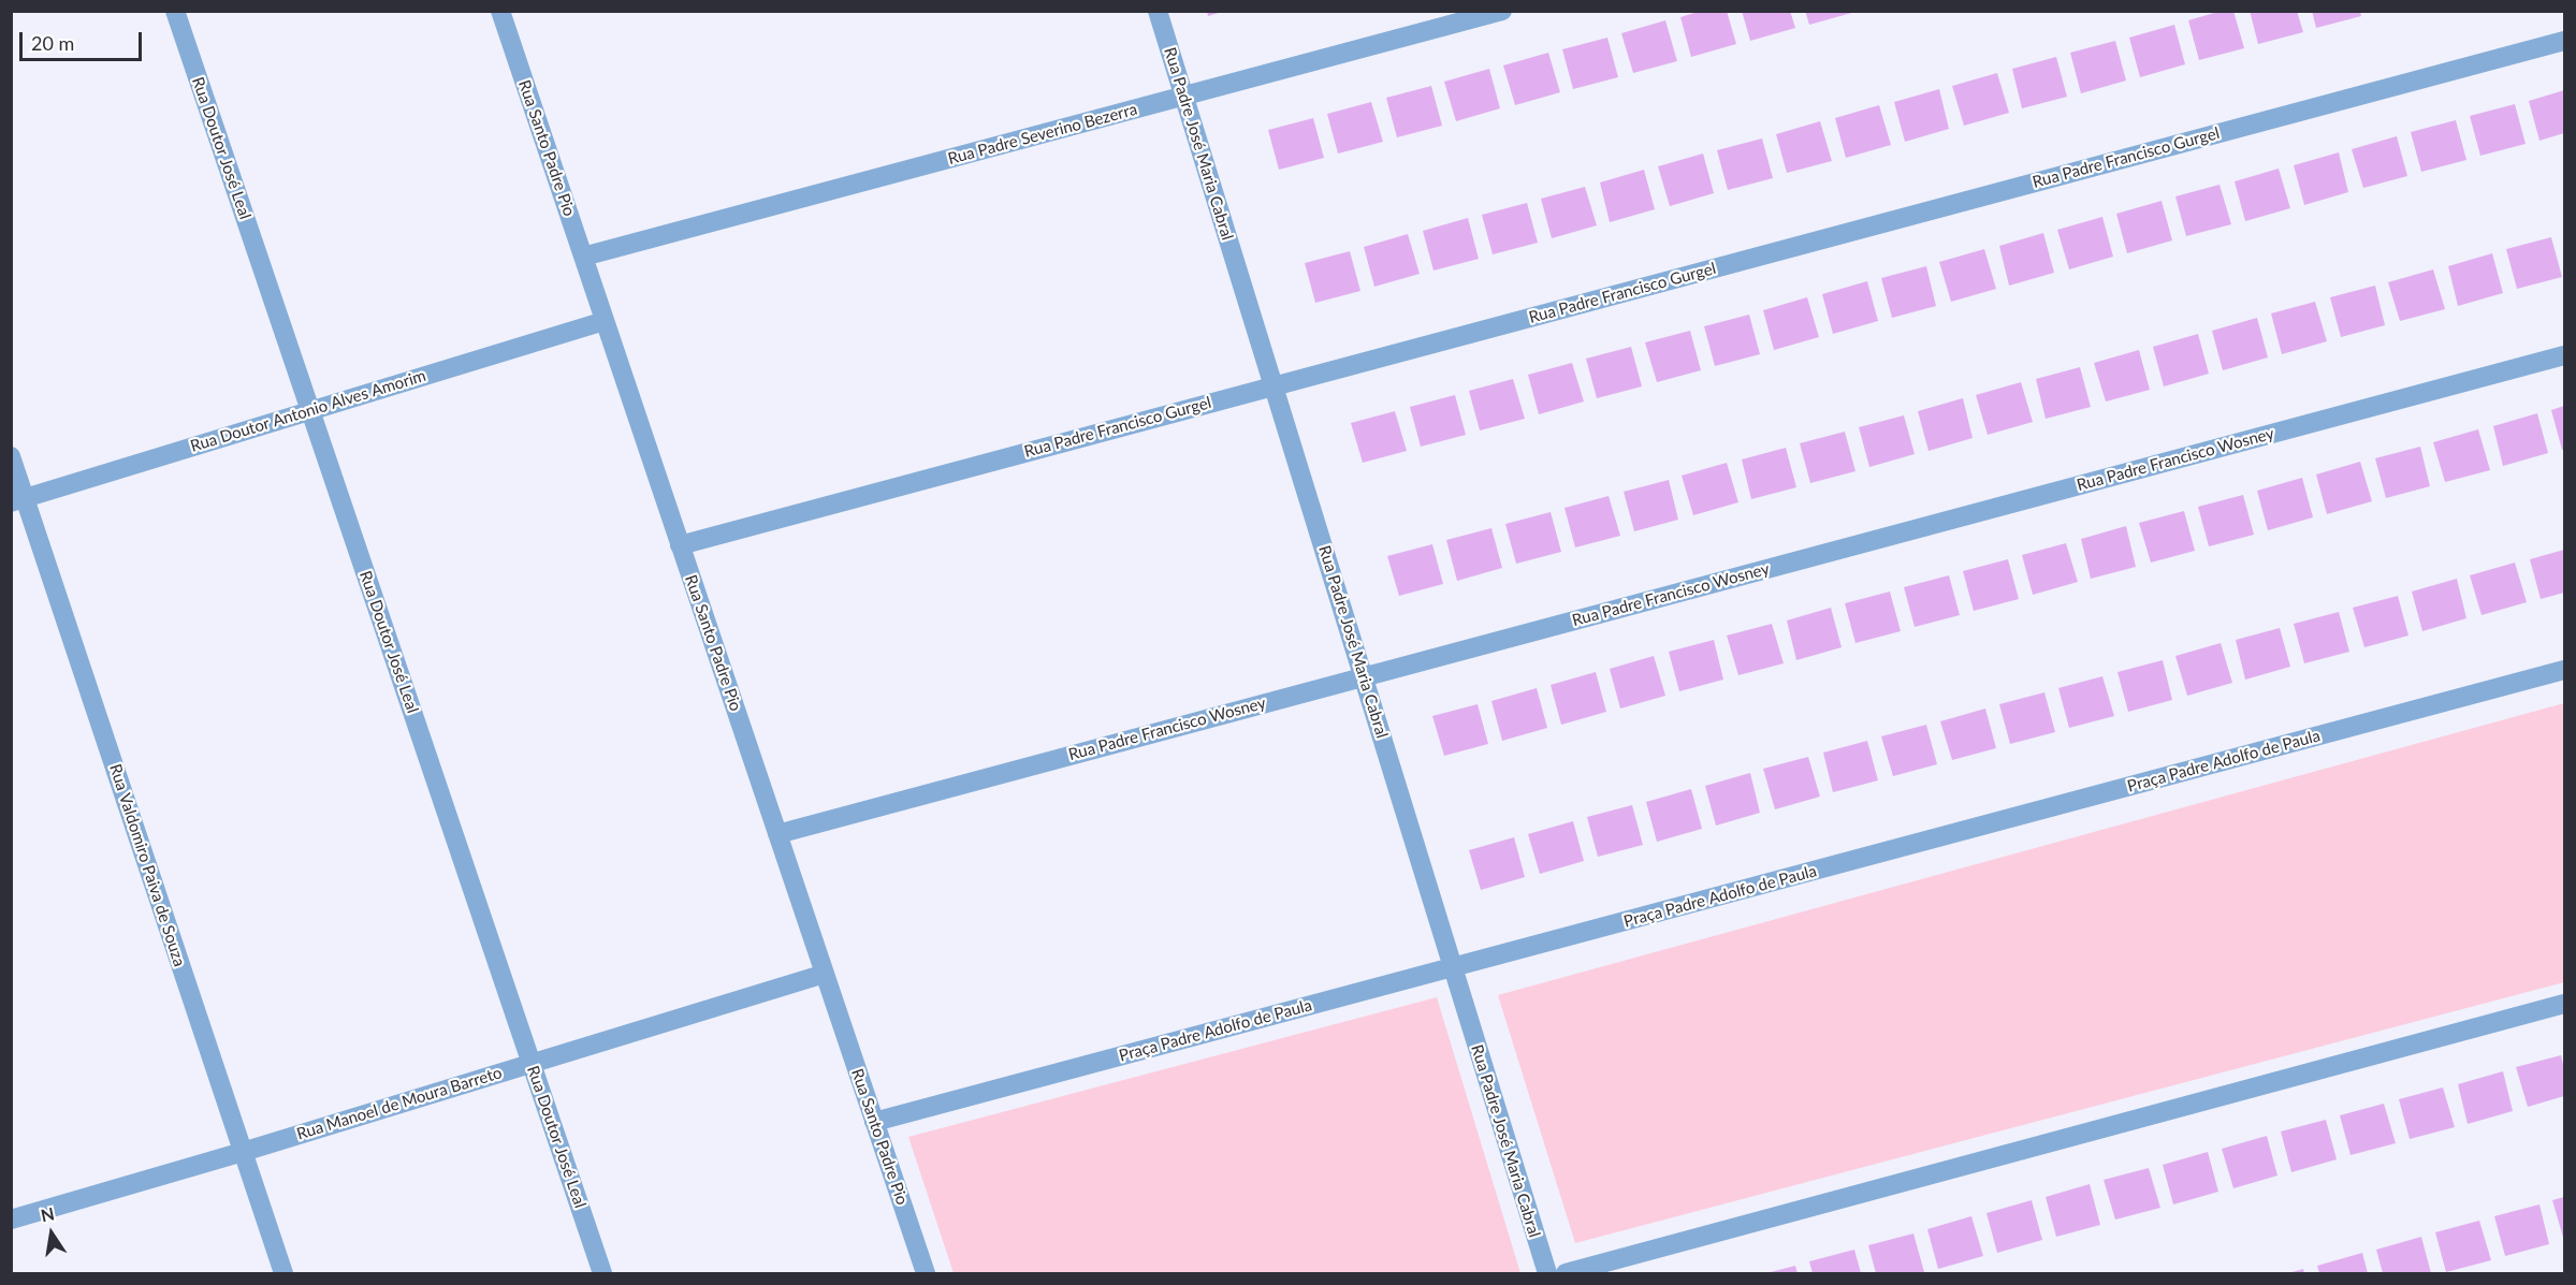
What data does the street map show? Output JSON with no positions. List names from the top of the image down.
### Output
{
  "streets": {
    "street": [
      "Rua Padre Severino Bezerra",
      "Rua Padre José Maria Cabral",
      "Rua Doutor José Leal",
      "Rua Santo Padre Pio",
      "Rua Padre Francisco Gurgel",
      "Rua Doutor Antonio Alves Amorim",
      "Rua Padre Francisco Wosney",
      "Praça Padre Adolfo de Paula",
      "Rua Valdomiro Paiva de Souza",
      "Rua Manoel de Moura Barreto"
    ]
  },
  "crossings": [
    ["Rua Padre Severino Bezerra", "Rua Padre José Maria Cabral"],
    ["Rua Padre Severino Bezerra", "Rua Santo Padre Pio"],
    ["Rua Padre José Maria Cabral", "Rua Padre Francisco Gurgel"],
    ["Rua Padre José Maria Cabral", "Rua Padre Francisco Wosney"],
    ["Rua Padre José Maria Cabral", "Praça Padre Adolfo de Paula"],
    ["Rua Doutor José Leal", "Rua Doutor Antonio Alves Amorim"],
    ["Rua Doutor José Leal", "Rua Manoel de Moura Barreto"],
    ["Rua Santo Padre Pio", "Rua Padre Francisco Gurgel"],
    ["Rua Santo Padre Pio", "Rua Doutor Antonio Alves Amorim"],
    ["Rua Santo Padre Pio", "Rua Padre Francisco Wosney"],
    ["Rua Santo Padre Pio", "Praça Padre Adolfo de Paula"],
    ["Rua Santo Padre Pio", "Rua Manoel de Moura Barreto"],
    ["Rua Doutor Antonio Alves Amorim", "Rua Valdomiro Paiva de Souza"],
    ["Rua Valdomiro Paiva de Souza", "Rua Manoel de Moura Barreto"]
  ],
  "scale_bar": "20 m",
  "north": "top"
}
